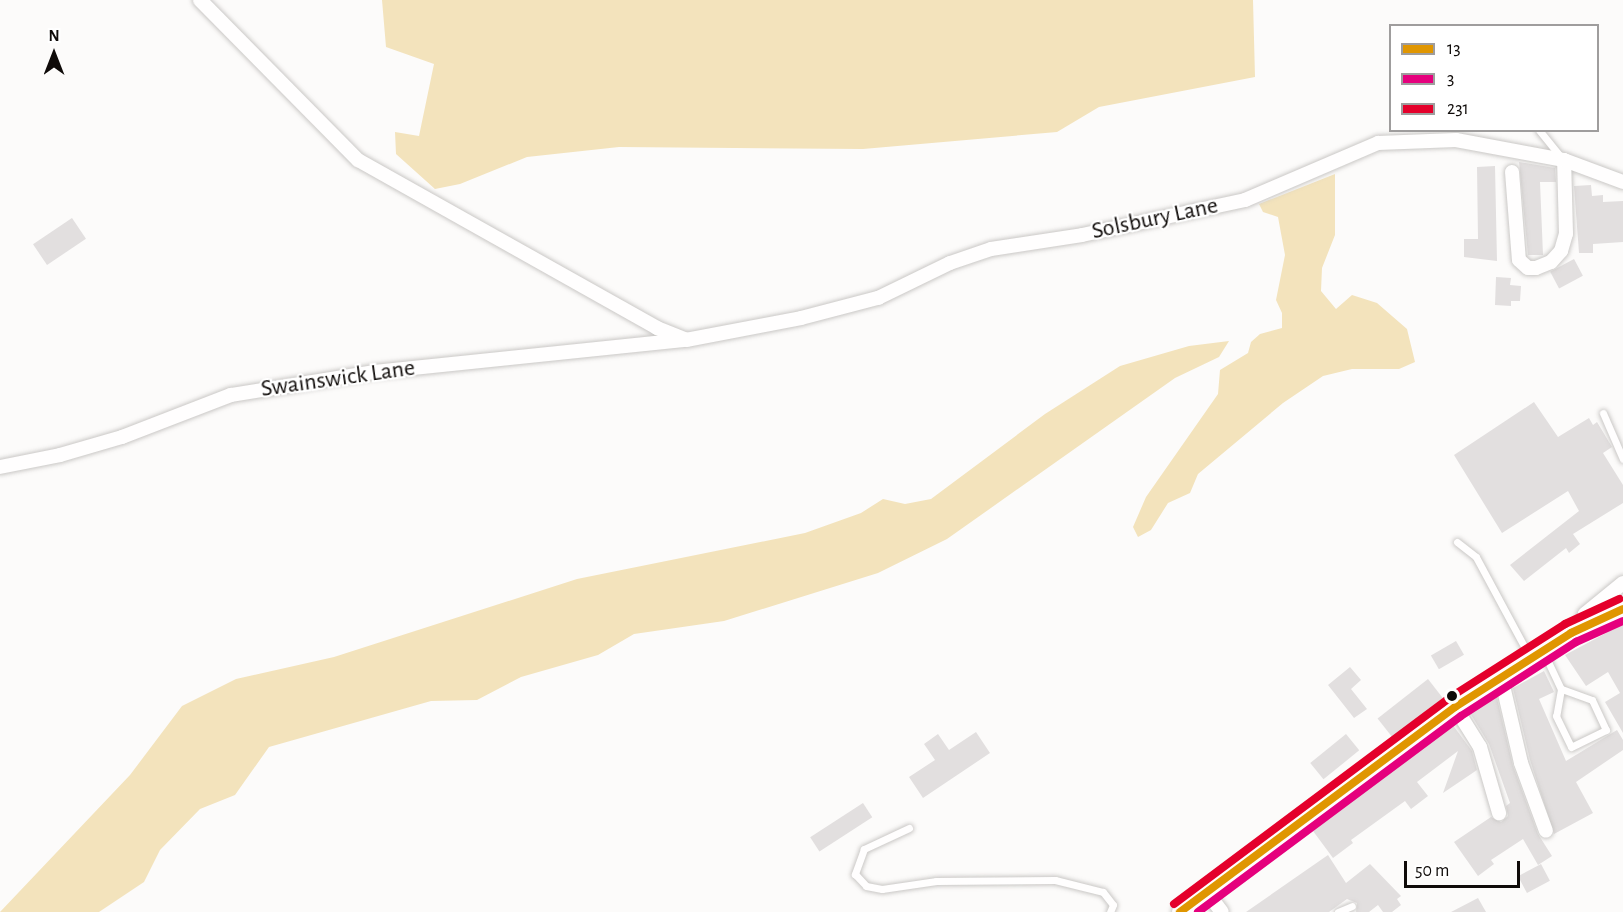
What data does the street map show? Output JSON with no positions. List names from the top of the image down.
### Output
{
  "streets": {
    "street": ["Solsbury Lane", "Swainswick Lane"]
  },
  "crossings": [
    ["Solsbury Lane", "Swainswick Lane"]
  ],
  "lines": ["transit line 231", "transit line 13", "transit line 3"],
  "legend": ["13", "3", "231"],
  "scale_bar": "50 m",
  "north": "top"
}
